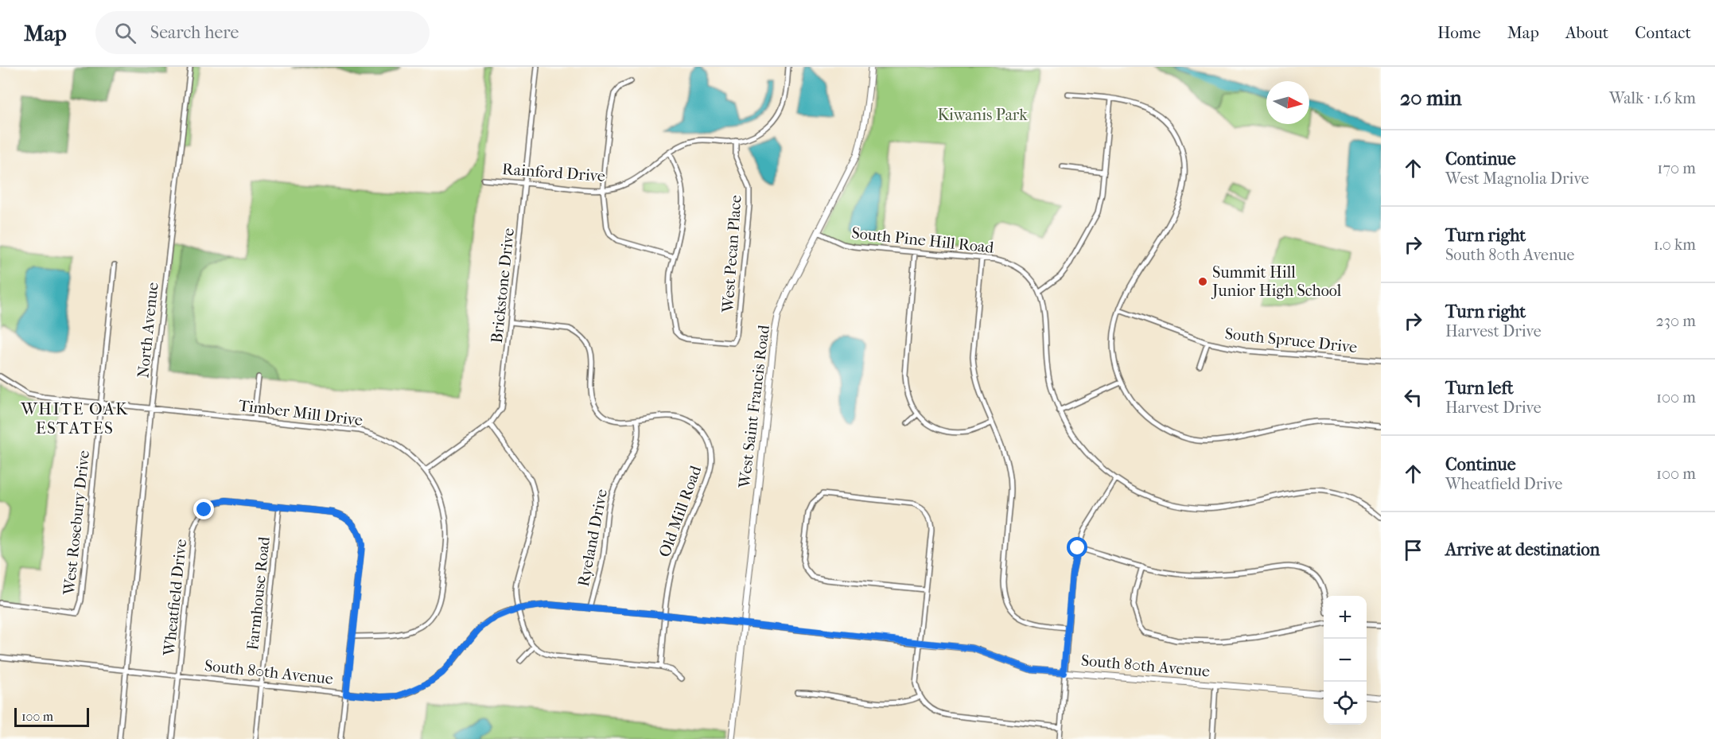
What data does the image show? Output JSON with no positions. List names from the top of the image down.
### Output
{
  "streets": {
    "street": [
      "Rainford Drive",
      "South Pine Hill Road",
      "West Pecan Place",
      "Brickstone Drive",
      "North Avenue",
      "South Spruce Drive",
      "West Saint Francis Road",
      "Timber Mill Drive",
      "Old Mill Road",
      "West Rosebury Drive",
      "Ryeland Drive",
      "Farmhouse Road",
      "Wheatfield Drive",
      "South 80th Avenue"
    ]
  },
  "crossings": [
    ["Rainford Drive", "West Pecan Place"],
    ["Rainford Drive", "Brickstone Drive"],
    ["South Pine Hill Road", "West Saint Francis Road"],
    ["Brickstone Drive", "Timber Mill Drive"],
    ["Brickstone Drive", "Old Mill Road"],
    ["North Avenue", "Timber Mill Drive"],
    ["North Avenue", "South 80th Avenue"],
    ["West Saint Francis Road", "South 80th Avenue"],
    ["Timber Mill Drive", "West Rosebury Drive"],
    ["Timber Mill Drive", "Wheatfield Drive"],
    ["Old Mill Road", "Ryeland Drive"],
    ["Old Mill Road", "South 80th Avenue"],
    ["Ryeland Drive", "South 80th Avenue"],
    ["Farmhouse Road", "Wheatfield Drive"],
    ["Farmhouse Road", "South 80th Avenue"],
    ["Wheatfield Drive", "South 80th Avenue"]
  ],
  "districts": ["WHITE OAK ESTATES"],
  "parks": ["Kiwanis Park"],
  "places": ["Summit Hill Junior High School"],
  "scale_bar": "100 m",
  "north": "right",
  "page": {
    "header": "Map",
    "search": "Search here",
    "nav": [
      "Home",
      "Map",
      "About",
      "Contact"
    ],
    "heading": ["20 min", "Walk · 1.6 km"],
    "list": [
      ["Continue", "West Magnolia Drive", "170 m"],
      ["Turn right", "South 80th Avenue", "1.0 km"],
      ["Turn right", "Harvest Drive", "230 m"],
      ["Turn left", "Harvest Drive", "100 m"],
      ["Continue", "Wheatfield Drive", "100 m"],
      "Arrive at destination"
    ],
    "map_buttons": ["+", "−"],
    "scale": "100 m"
  }
}
